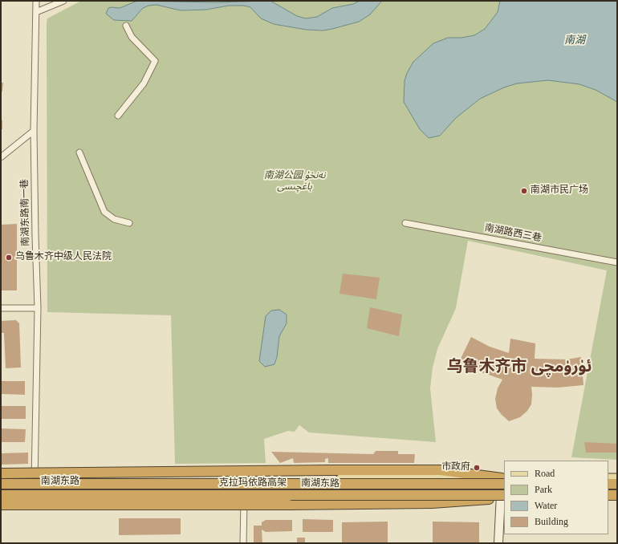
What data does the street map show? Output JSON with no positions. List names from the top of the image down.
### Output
{
  "streets": {
    "highway": ["克拉玛依路高架"],
    "main road": ["南湖东路"],
    "street": ["南湖东路南一巷", "南湖路西三巷"]
  },
  "crossings": [
    ["南湖东路南一巷", "南湖东路"],
    ["南湖东路", "克拉玛依路高架"]
  ],
  "districts": ["乌鲁木齐市 ئۈرۈمچى"],
  "water": ["南湖"],
  "parks": ["南湖公园 نەنخۇ باغچىسى"],
  "places": ["南湖市民广场", "乌鲁木齐中级人民法院", "市政府"],
  "legend": [
    "Road",
    "Park",
    "Water",
    "Building"
  ]
}
